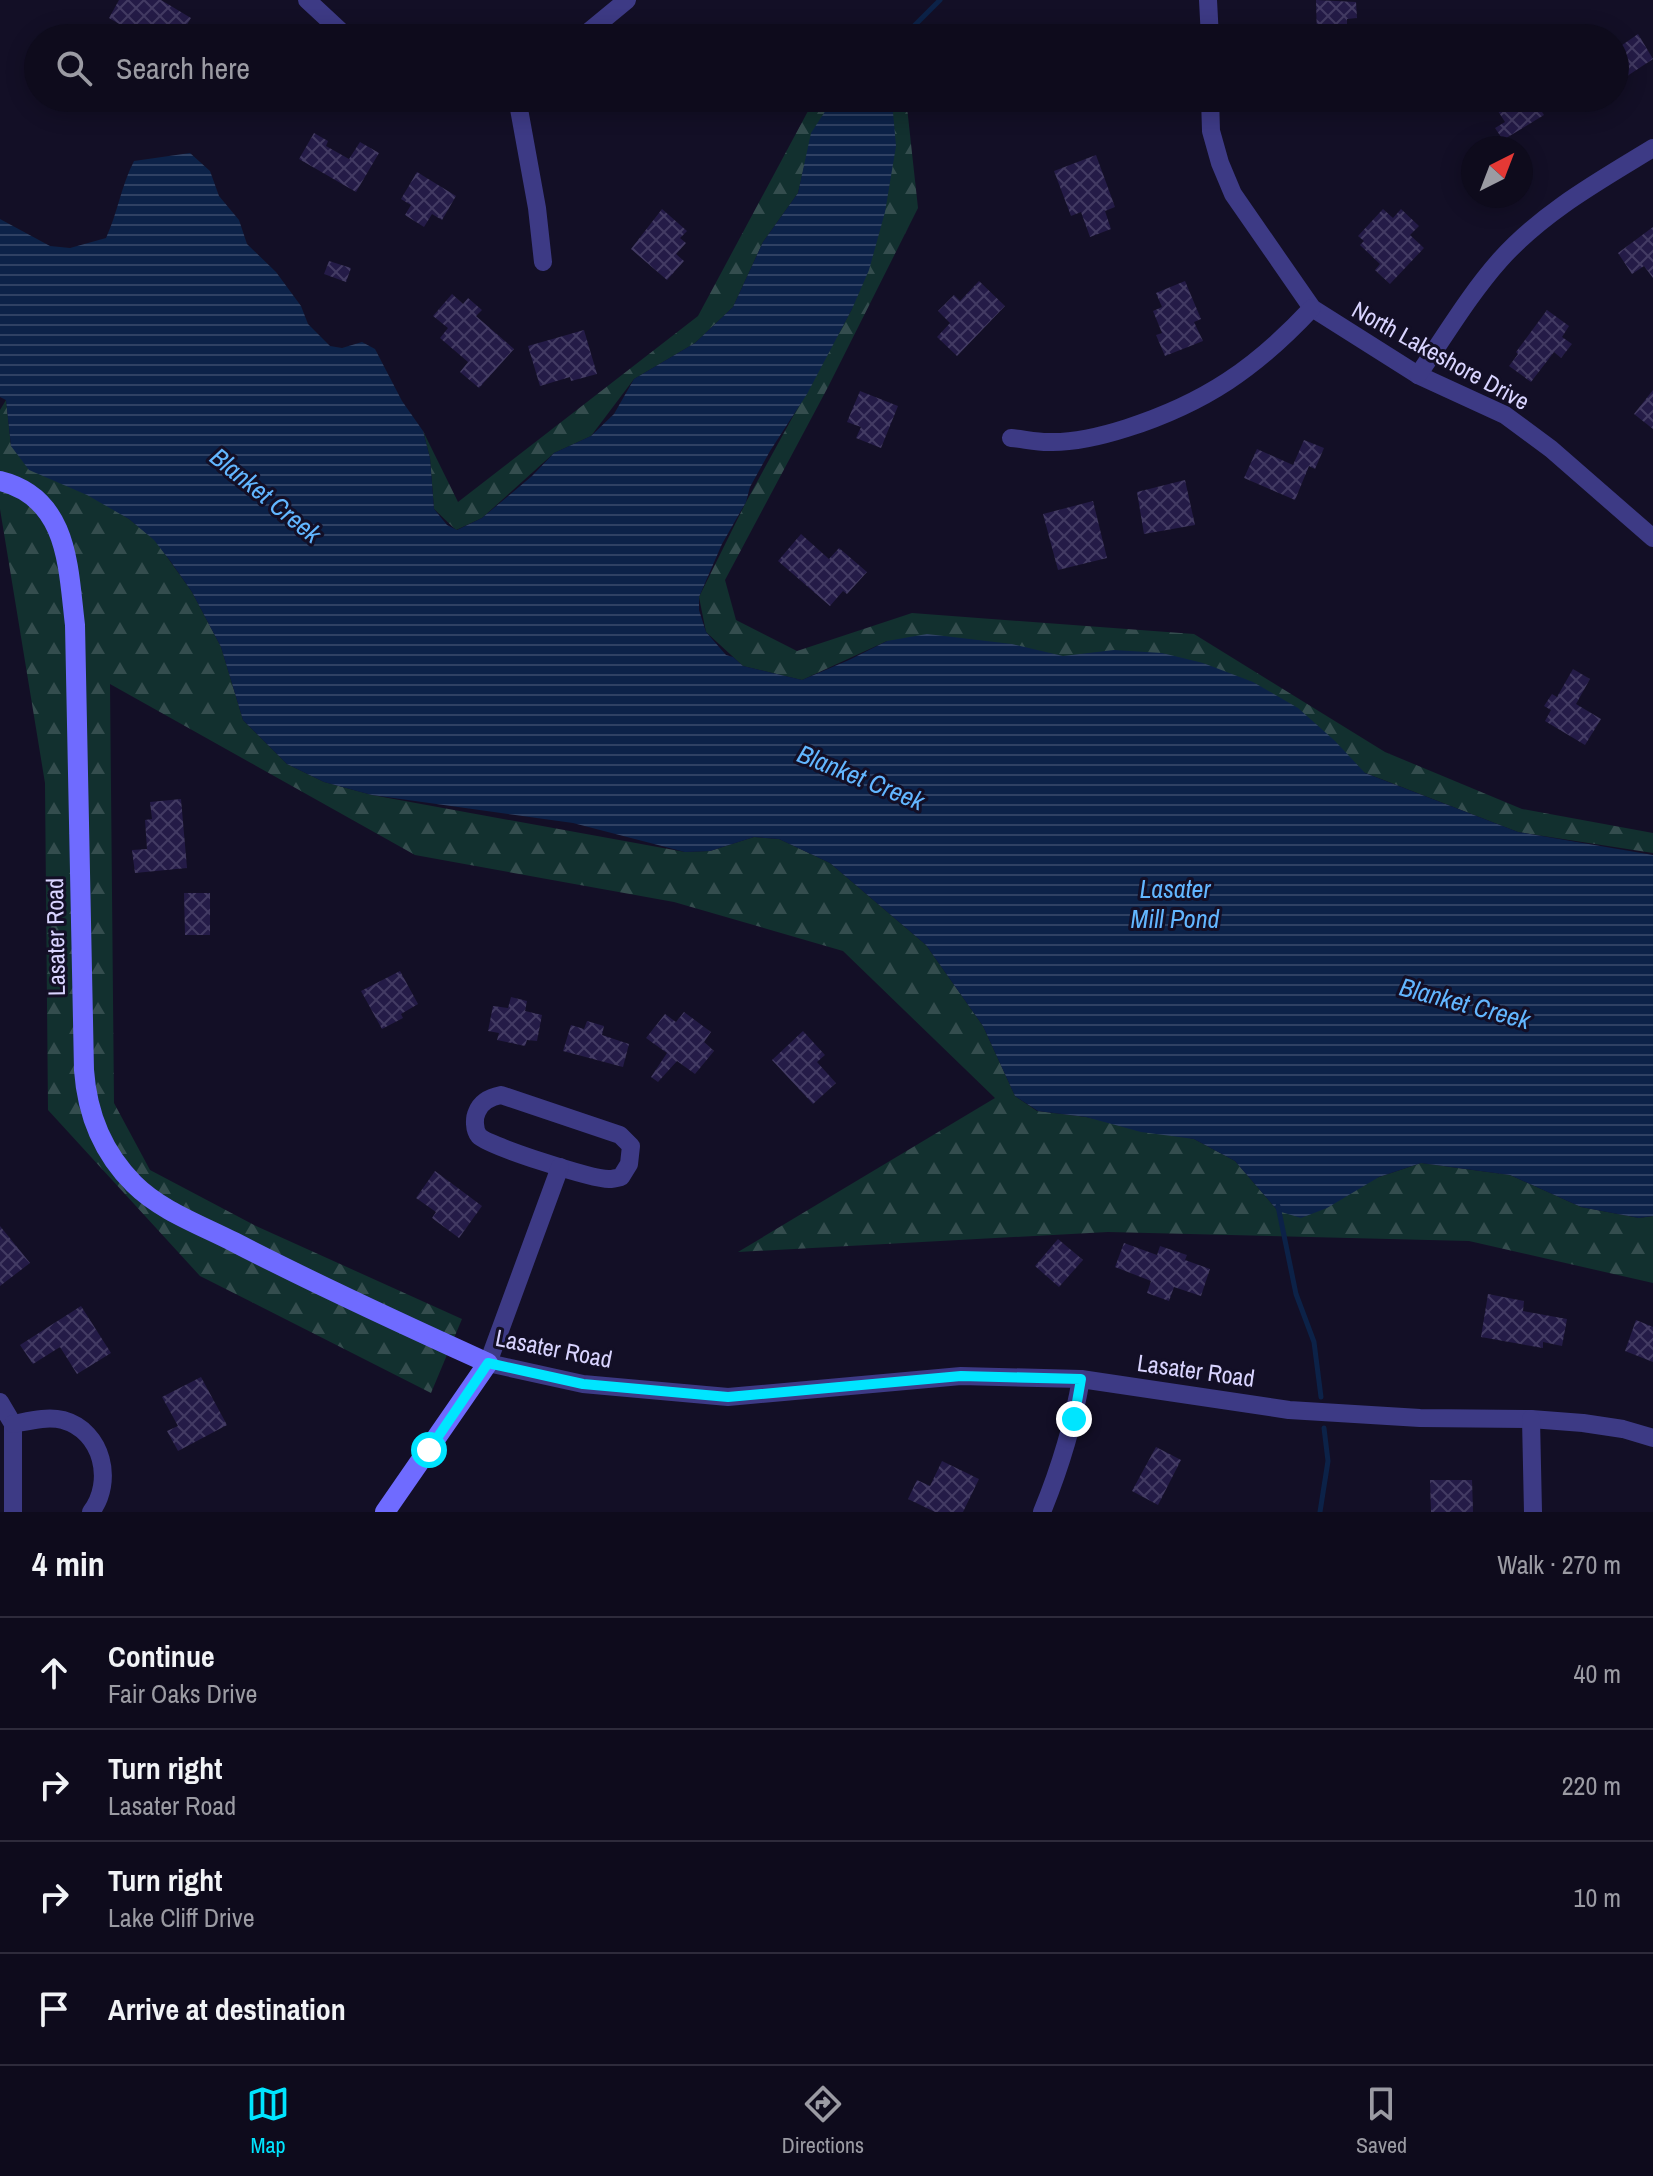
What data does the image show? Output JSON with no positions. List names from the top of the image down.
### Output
{
  "streets": {
    "street": ["North Lakeshore Drive", "Lasater Road"]
  },
  "water": ["Blanket Creek", "Lasater Mill Pond"],
  "north": "top right",
  "page": {
    "search": "Search here",
    "heading": ["4 min", "Walk · 270 m"],
    "list": [
      ["Continue", "Fair Oaks Drive", "40 m"],
      ["Turn right", "Lasater Road", "220 m"],
      ["Turn right", "Lake Cliff Drive", "10 m"],
      "Arrive at destination"
    ],
    "nav": ["Map", "Directions", "Saved"]
  }
}
